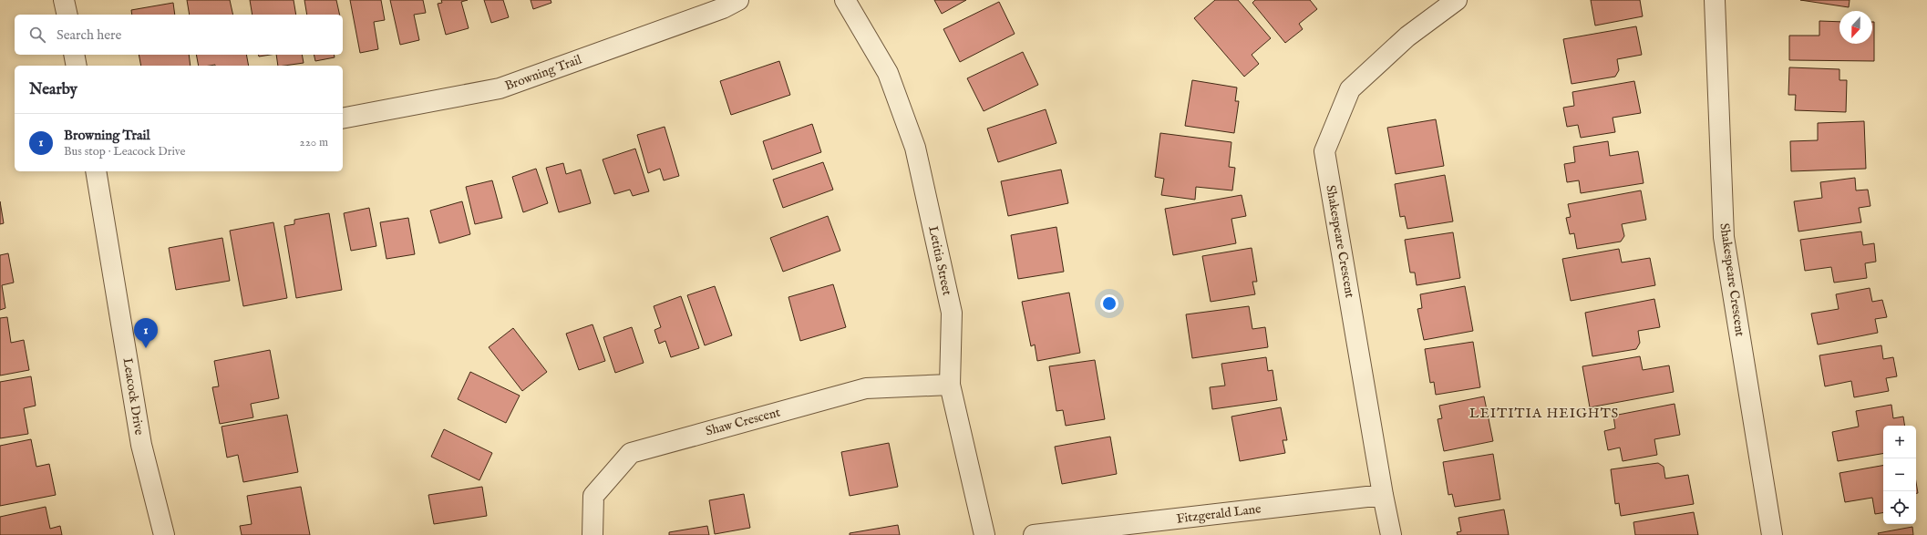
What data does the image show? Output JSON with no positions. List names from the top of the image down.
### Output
{
  "streets": {
    "street": [
      "Browning Trail",
      "Shakespeare Crescent",
      "Letitia Street",
      "Leacock Drive",
      "Shaw Crescent",
      "Fitzgerald Lane"
    ]
  },
  "crossings": [
    ["Shakespeare Crescent", "Fitzgerald Lane"],
    ["Letitia Street", "Shaw Crescent"]
  ],
  "districts": ["LEITITIA HEIGHTS"],
  "north": "bottom",
  "page": {
    "search": "Search here",
    "heading": "Nearby",
    "list": [
      {
        "mark": "1",
        "name": "Browning Trail",
        "note": "Bus stop · Leacock Drive",
        "value": "220 m"
      }
    ],
    "pins": "1",
    "map_buttons": ["+", "−"]
  }
}
